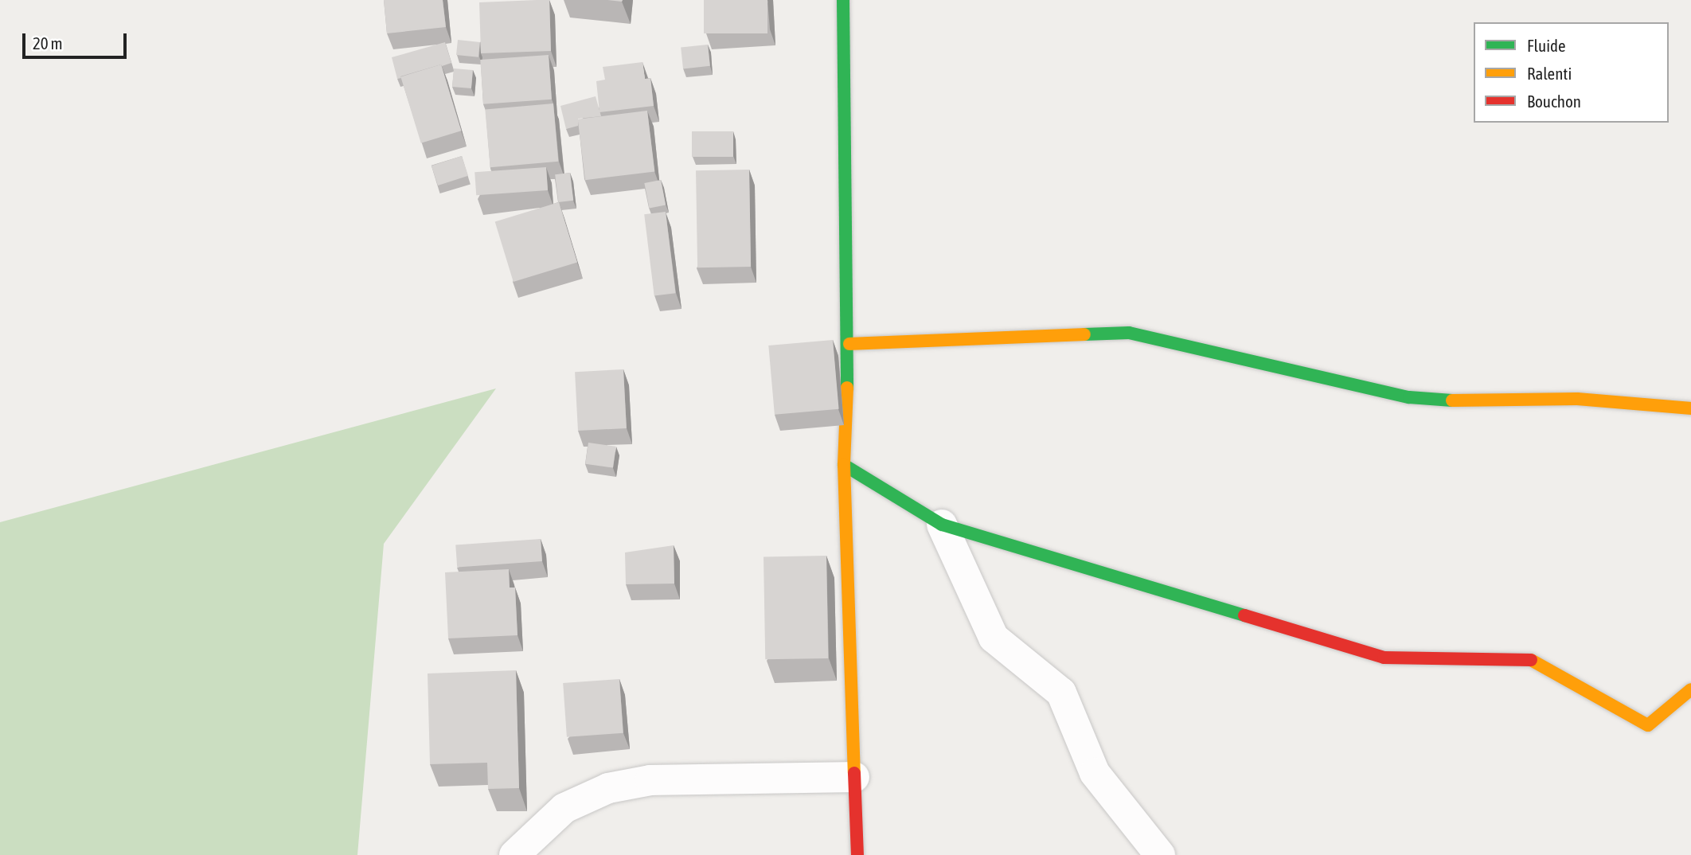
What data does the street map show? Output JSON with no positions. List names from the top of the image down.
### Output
{
  "legend": ["Fluide", "Ralenti", "Bouchon"],
  "scale_bar": "20 m"
}
